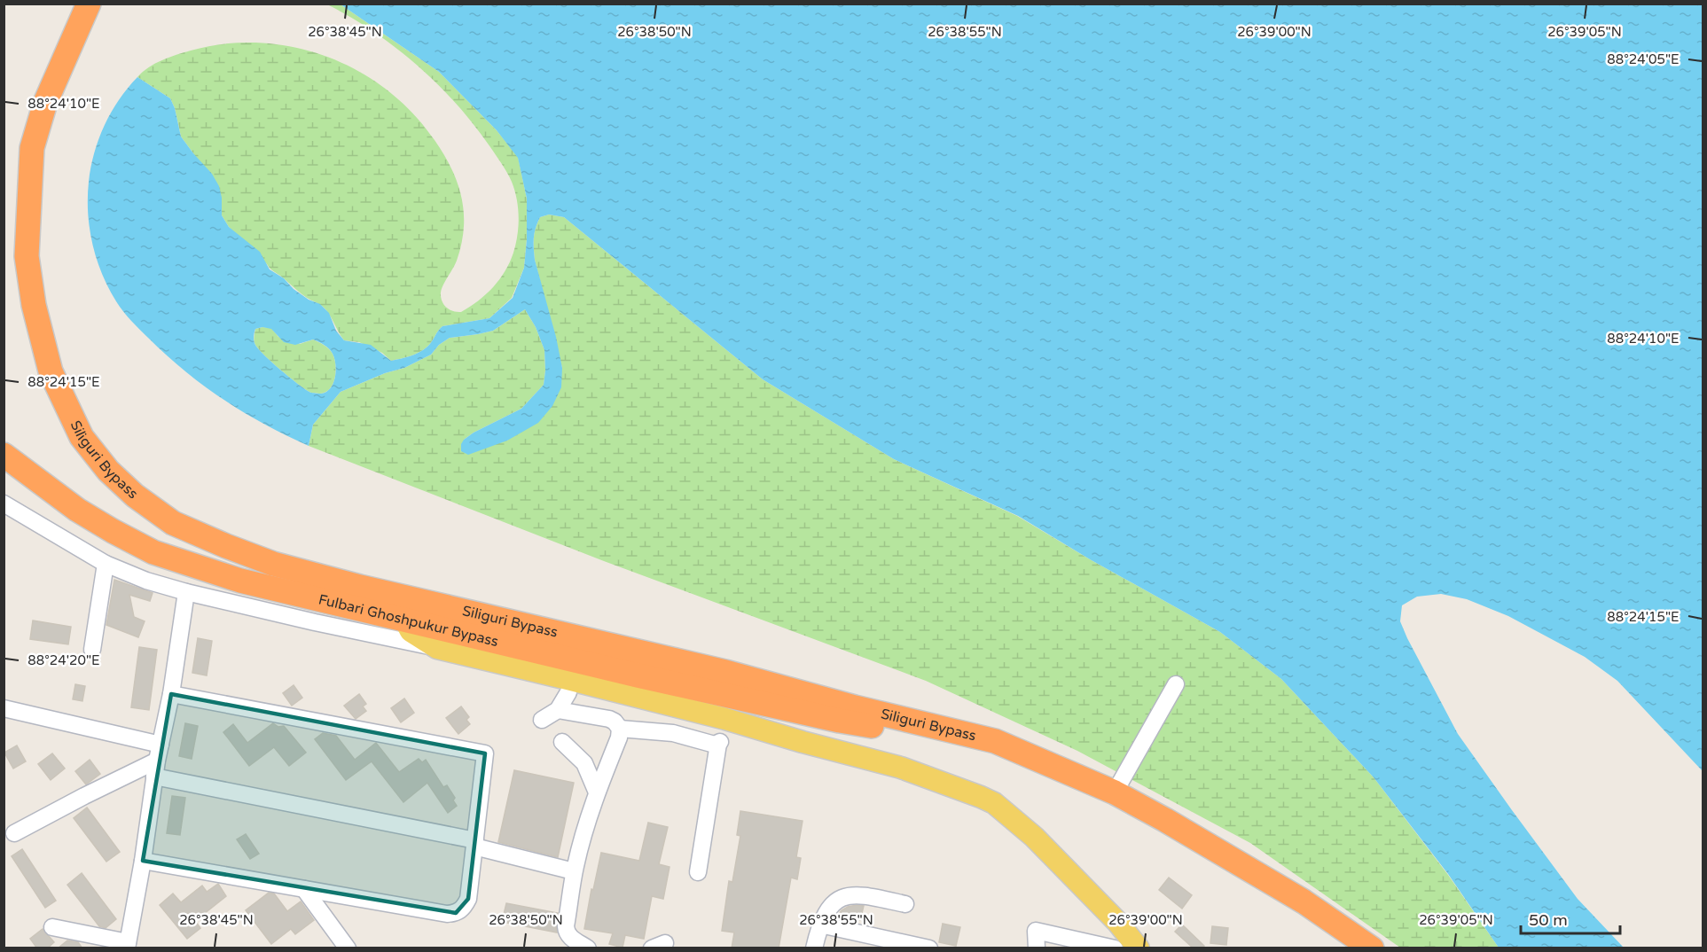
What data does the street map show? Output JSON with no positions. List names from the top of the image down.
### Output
{
  "streets": {
    "highway": ["Siliguri Bypass", "Fulbari Ghoshpukur Bypass"]
  },
  "crossings": [
    ["Siliguri Bypass", "Fulbari Ghoshpukur Bypass"]
  ],
  "scale_bar": "50 m",
  "coordinates": [
    "26°38'45\"N",
    "26°38'50\"N",
    "26°38'55\"N",
    "26°39'00\"N",
    "26°39'05\"N",
    "88°24'05\"E",
    "88°24'10\"E",
    "88°24'15\"E",
    "88°24'20\"E"
  ]
}
